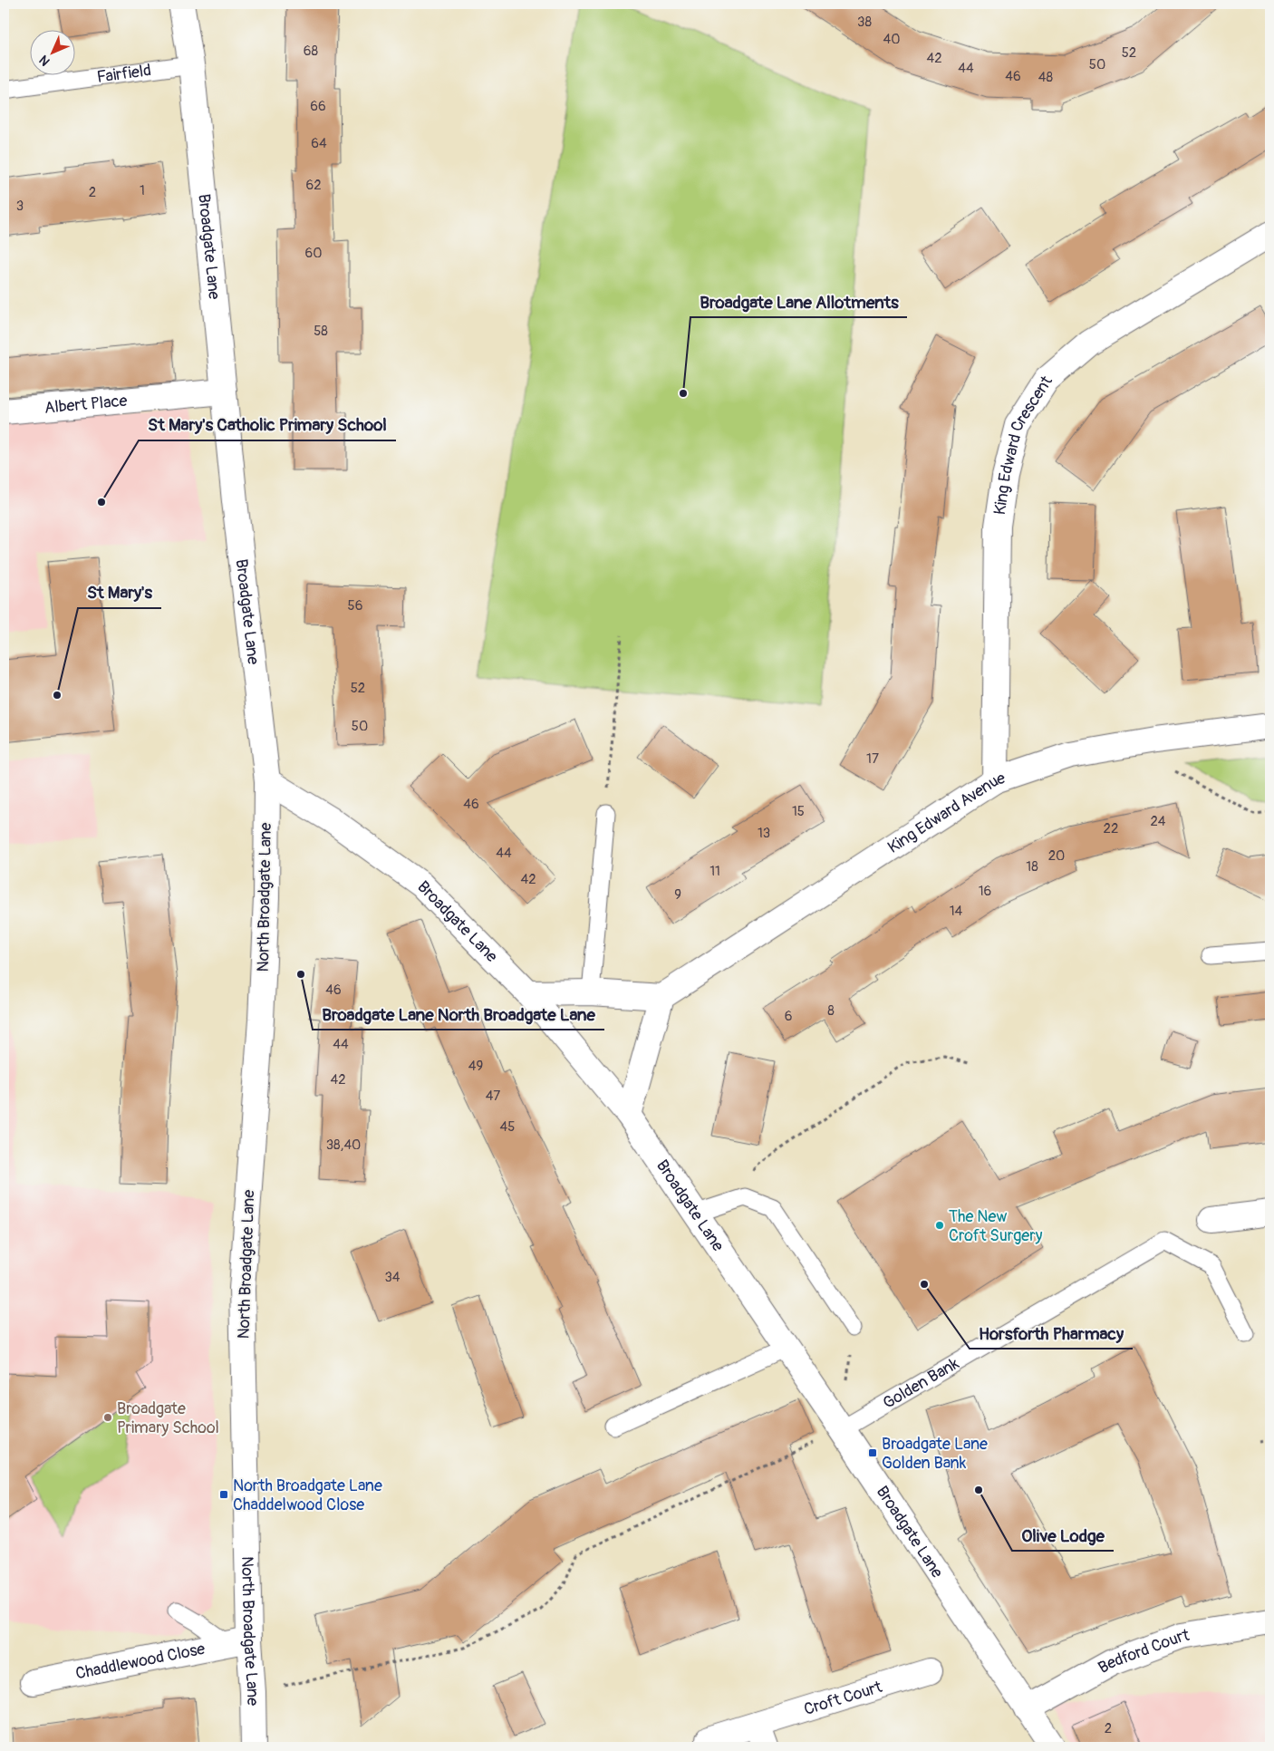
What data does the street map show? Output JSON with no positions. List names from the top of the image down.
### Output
{
  "streets": {
    "street": [
      "Broadgate Lane",
      "Albert Place",
      "King Edward Crescent",
      "King Edward Avenue",
      "North Broadgate Lane",
      "Bedford Court",
      "Chaddlewood Close",
      "Croft Court"
    ],
    "lane": ["Fairfield", "Golden Bank"]
  },
  "crossings": [
    ["Fairfield", "Broadgate Lane"],
    ["Broadgate Lane", "Albert Place"],
    ["Broadgate Lane", "North Broadgate Lane"],
    ["Broadgate Lane", "Golden Bank"],
    ["Broadgate Lane", "Bedford Court"],
    ["King Edward Crescent", "King Edward Avenue"],
    ["North Broadgate Lane", "Chaddlewood Close"]
  ],
  "places": {
    "other": [
      "Broadgate Lane Allotments",
      "St Mary's Catholic Primary School",
      "St Mary's",
      "Broadgate Lane North Broadgate Lane",
      "The New Croft Surgery",
      "Horsforth Pharmacy",
      "Broadgate Primary School",
      "Olive Lodge"
    ],
    "transit": ["Broadgate Lane Golden Bank", "North Broadgate Lane Chaddelwood Close"]
  },
  "house_numbers": [
    "38",
    "40",
    "68",
    "52",
    "42",
    "50",
    "44",
    "46",
    "48",
    "66",
    "64",
    "62",
    "1",
    "2",
    "3",
    "60",
    "58",
    "56",
    "52",
    "50",
    "17",
    "46",
    "15",
    "24",
    "22",
    "13",
    "44",
    "20",
    "18",
    "11",
    "42",
    "16",
    "9",
    "14",
    "46",
    "8",
    "6",
    "44",
    "49",
    "42",
    "47",
    "45",
    "38,40",
    "34",
    "2"
  ],
  "north": "bottom left"
}
